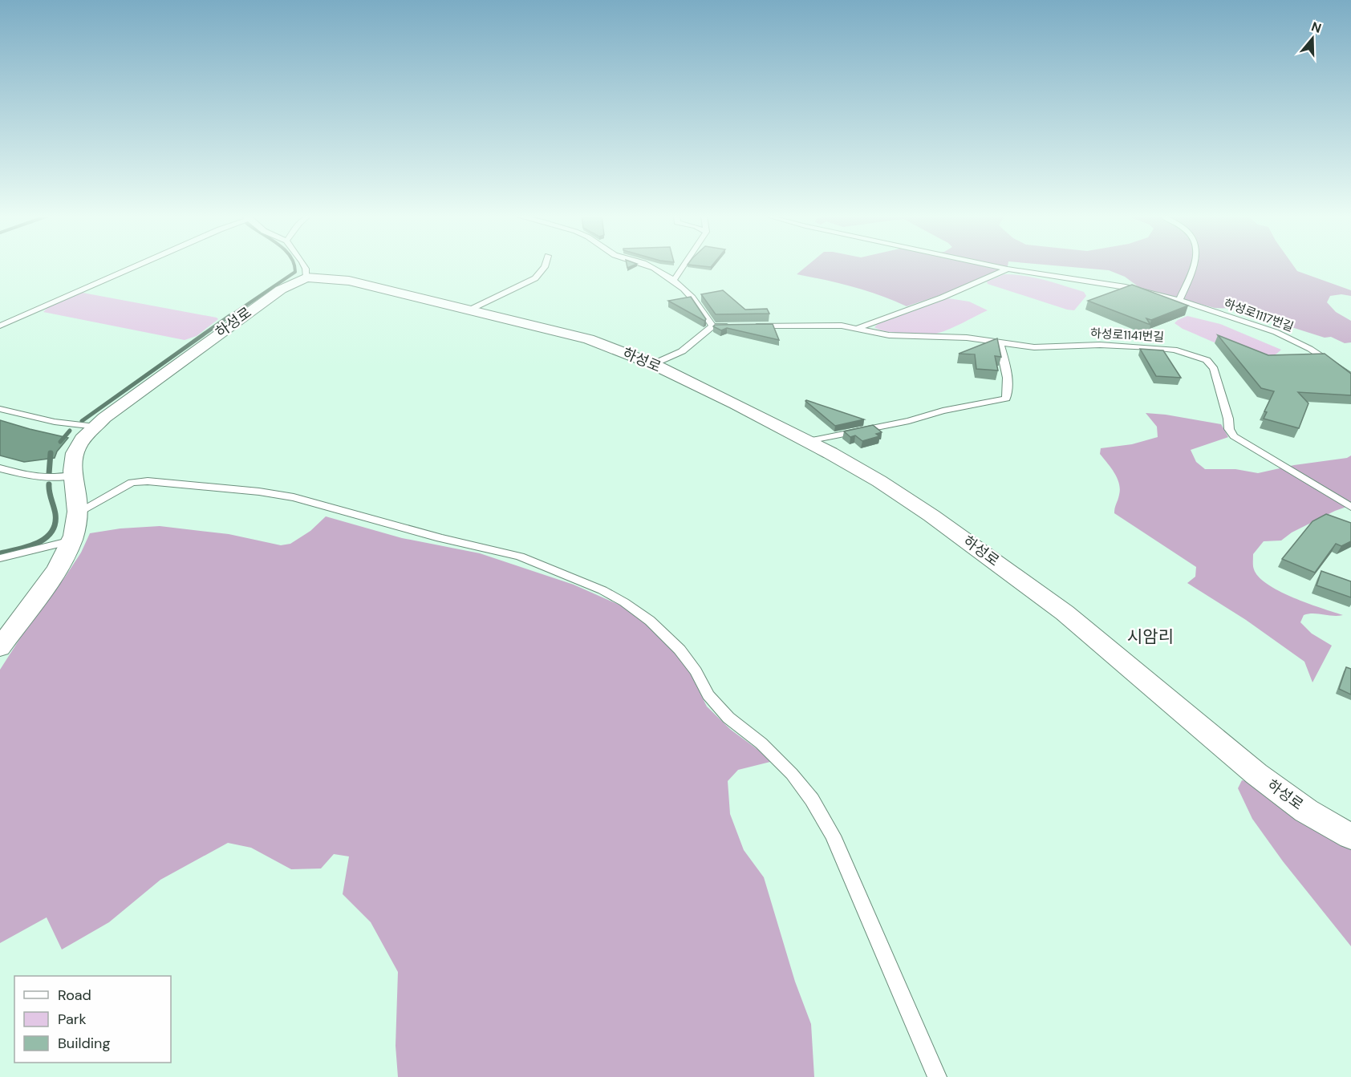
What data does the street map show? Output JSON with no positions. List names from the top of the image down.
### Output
{
  "streets": {
    "street": ["하성로"],
    "lane": ["하성로1117번길", "하성로1141번길"]
  },
  "districts": ["시암리"],
  "legend": ["Road", "Park", "Building"],
  "north": "top"
}
